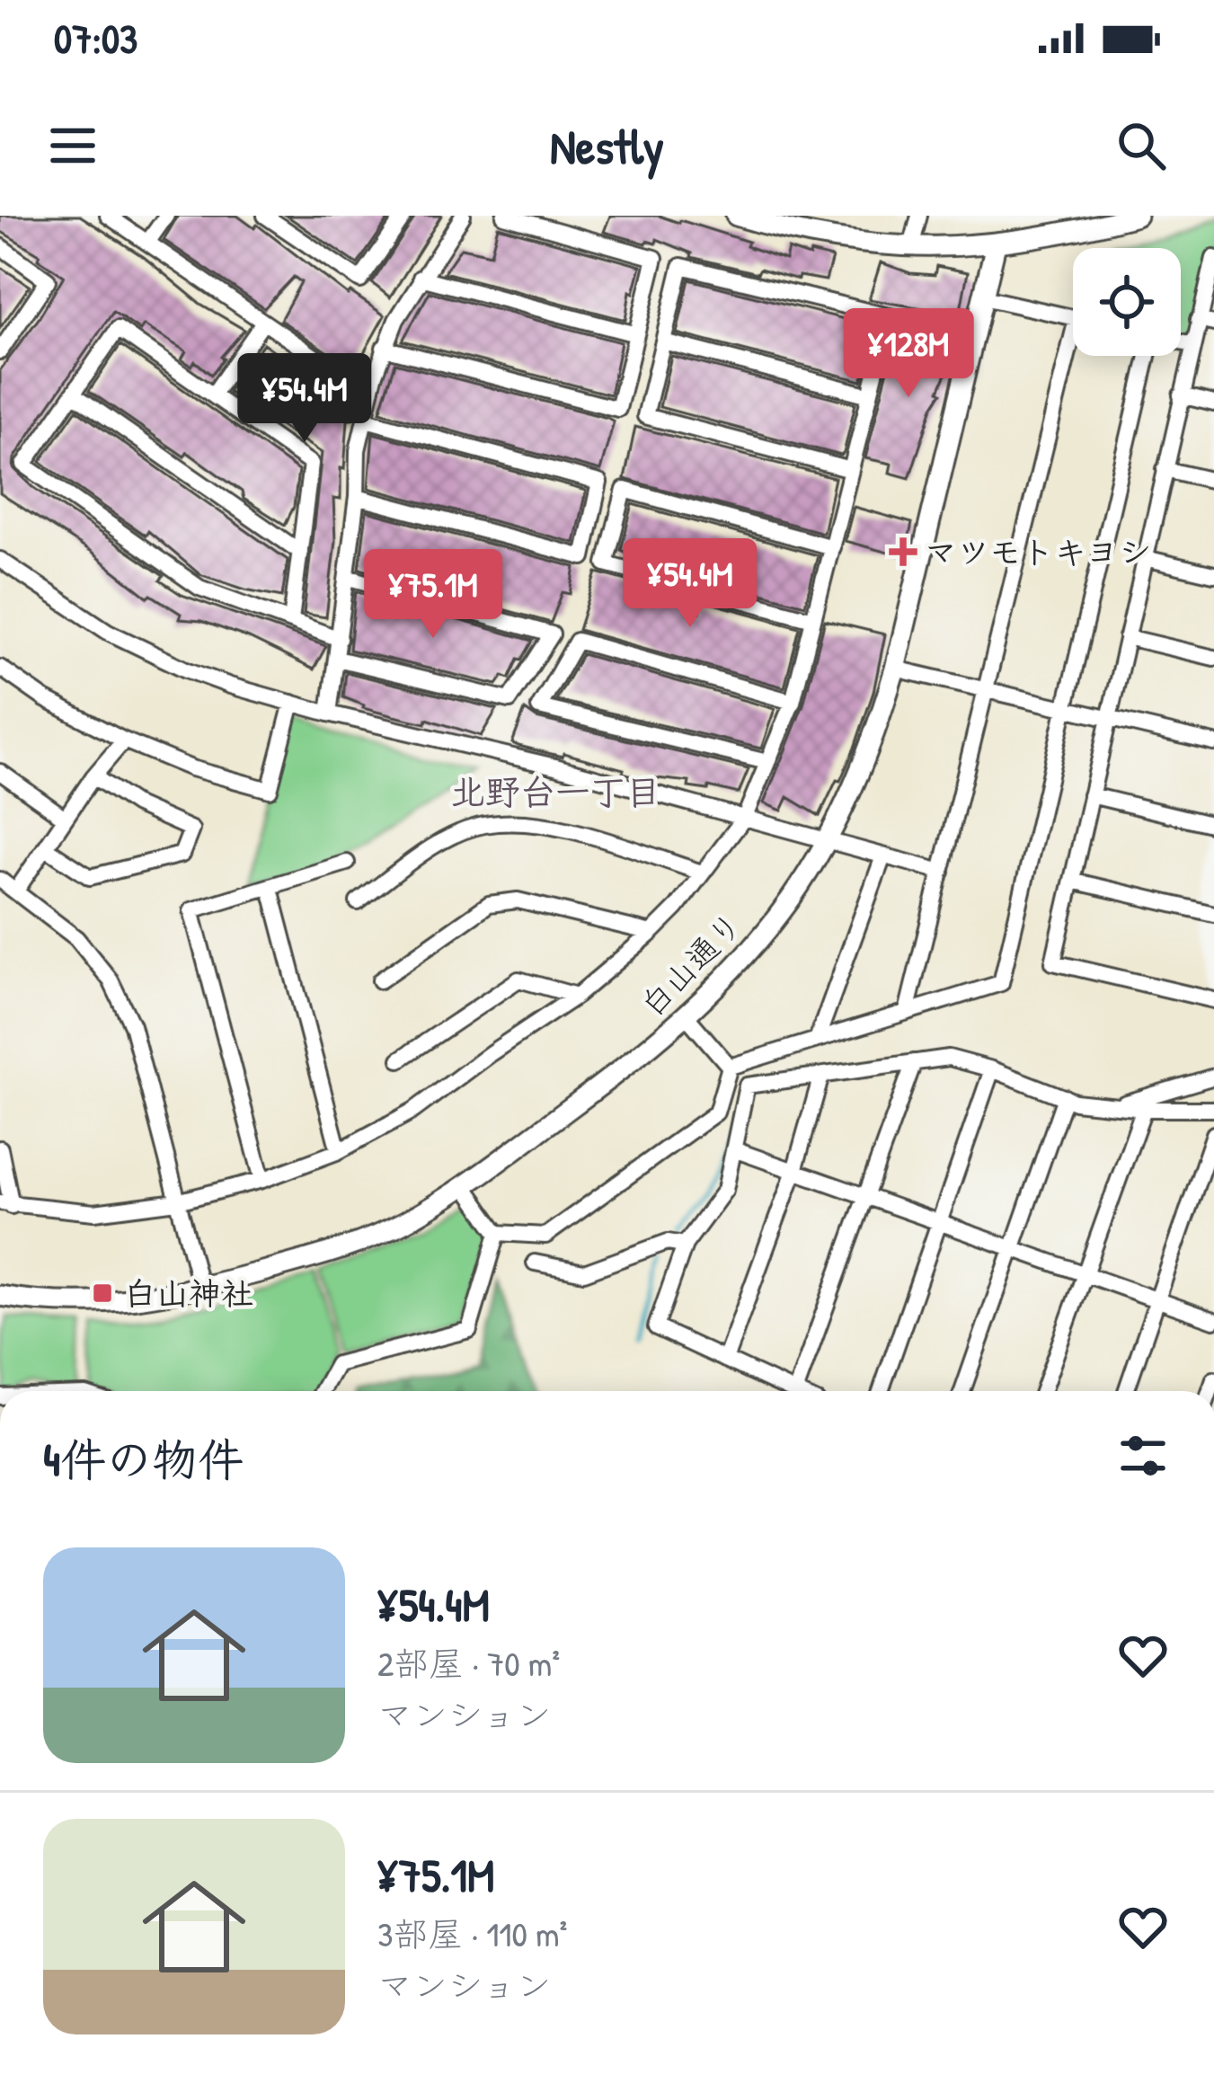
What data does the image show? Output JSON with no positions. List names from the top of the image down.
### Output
{
  "streets": {
    "street": ["白山通り"]
  },
  "districts": ["北野台一丁目"],
  "places": {
    "health": ["マツモトキヨシ"],
    "transit": ["白山神社"]
  },
  "page": {
    "status": "07:03",
    "header": "Nestly",
    "price": [
      "¥128M",
      "¥54.4M",
      "¥54.4M",
      "¥75.1M"
    ],
    "heading": "4件の物件",
    "list": [
      {
        "name": "¥54.4M",
        "note": "2部屋 · 70 m² · マンション"
      },
      {
        "name": "¥75.1M",
        "note": "3部屋 · 110 m² · マンション"
      }
    ]
  }
}
